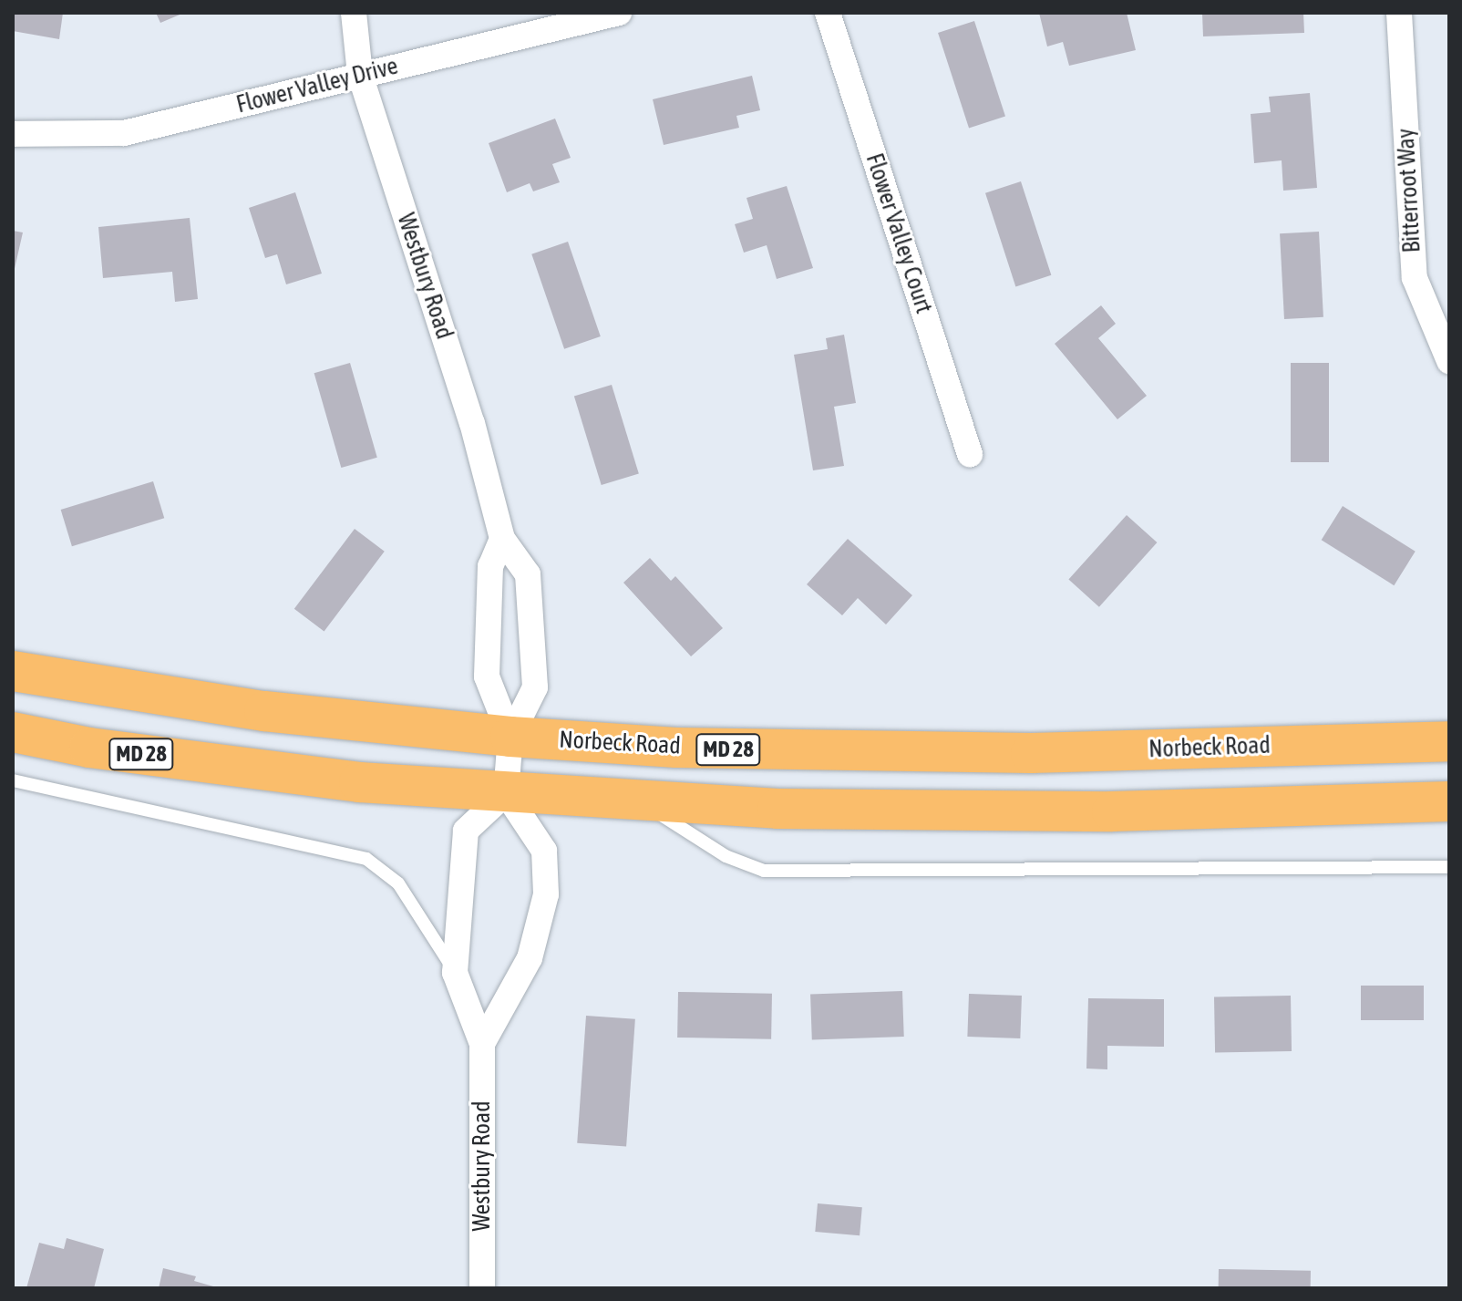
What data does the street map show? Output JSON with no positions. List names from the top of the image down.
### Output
{
  "streets": {
    "main road": ["Norbeck Road", "MD 28"],
    "street": [
      "Flower Valley Drive",
      "Bitterroot Way",
      "Flower Valley Court",
      "Westbury Road"
    ]
  },
  "crossings": [
    ["Flower Valley Drive", "Westbury Road"],
    ["Westbury Road", "Norbeck Road"],
    ["Westbury Road", "MD 28"]
  ]
}
